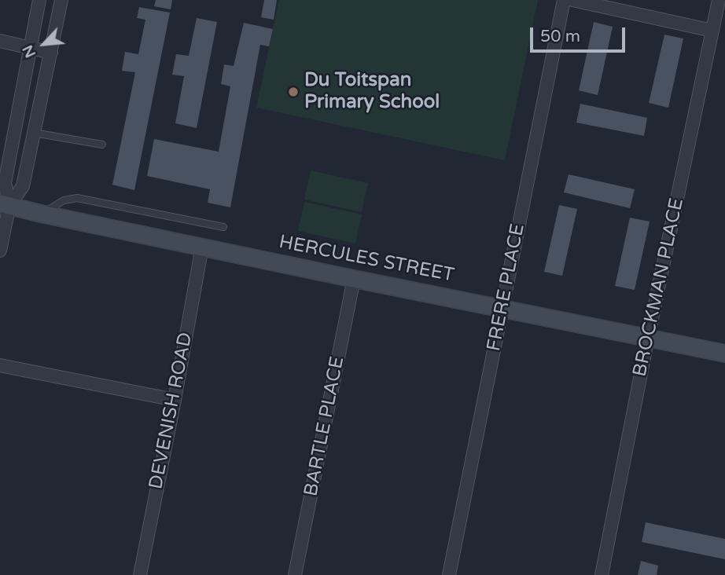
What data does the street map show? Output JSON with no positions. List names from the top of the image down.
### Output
{
  "streets": {
    "street": [
      "HERCULES STREET",
      "FRERE PLACE",
      "BROCKMAN PLACE",
      "DEVENISH ROAD",
      "BARTLE PLACE"
    ]
  },
  "crossings": [
    ["HERCULES STREET", "FRERE PLACE"],
    ["HERCULES STREET", "BROCKMAN PLACE"],
    ["HERCULES STREET", "DEVENISH ROAD"],
    ["HERCULES STREET", "BARTLE PLACE"]
  ],
  "places": ["Du Toitspan Primary School"],
  "scale_bar": "50 m",
  "north": "bottom left"
}
